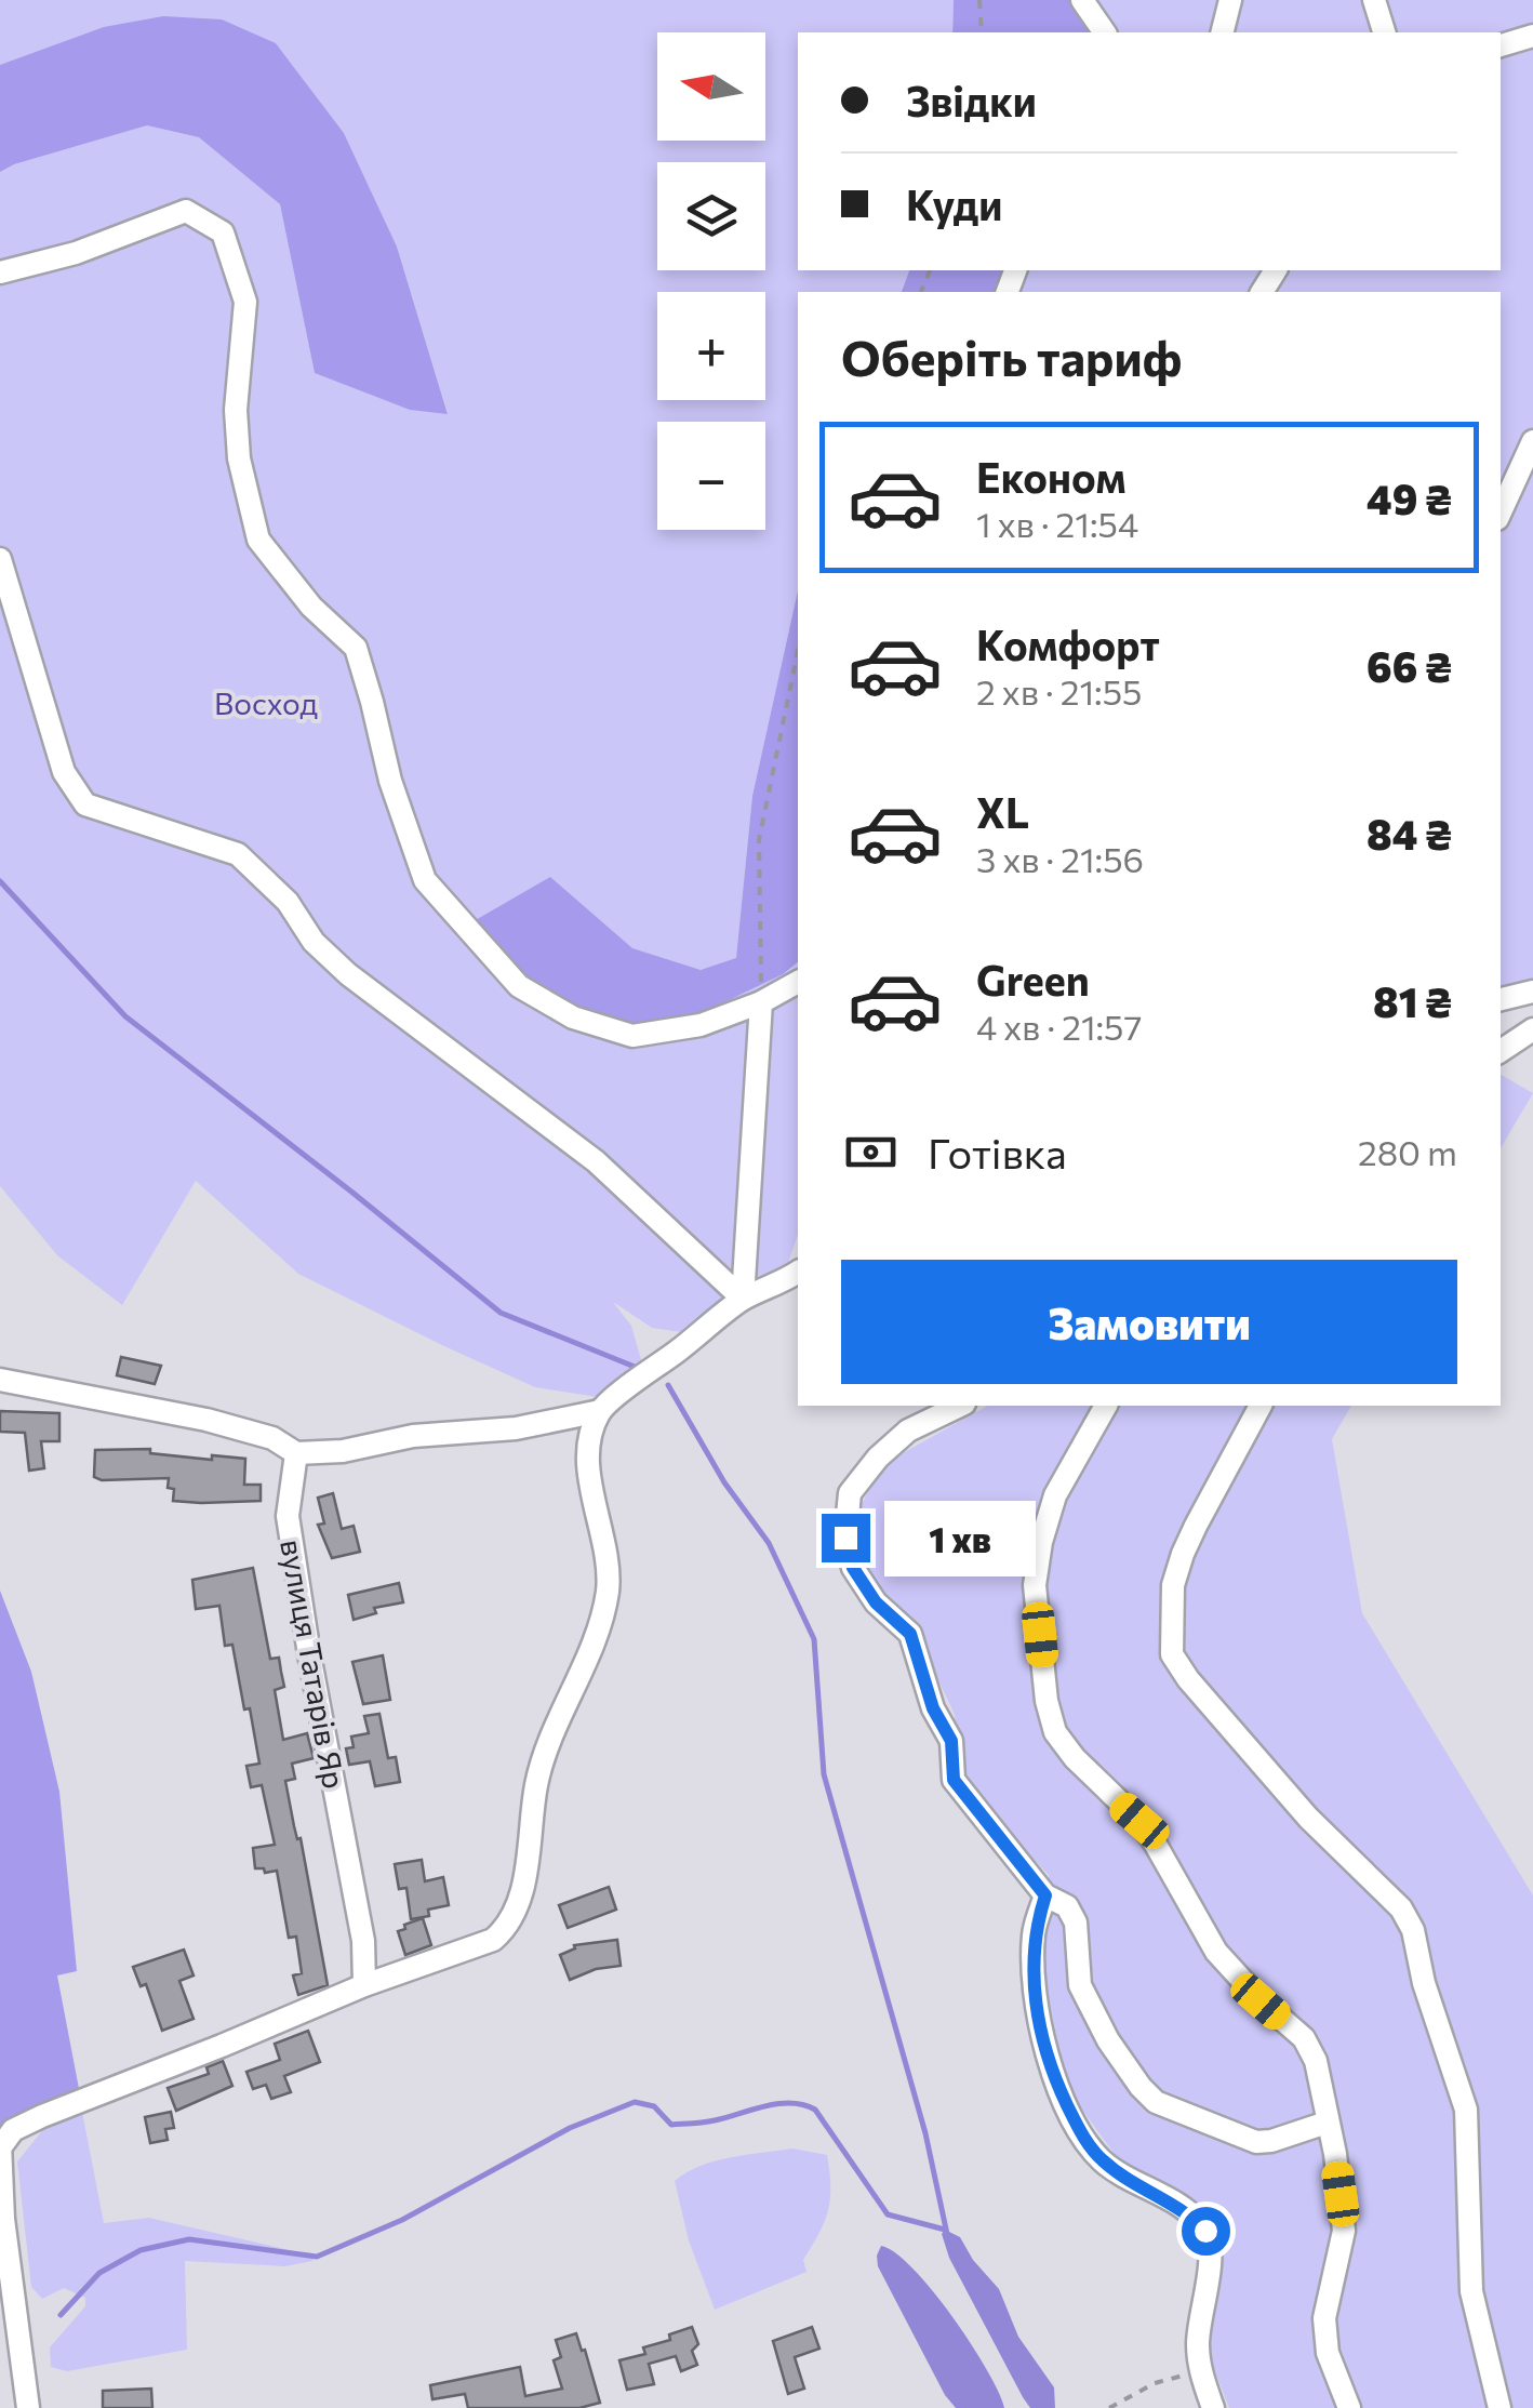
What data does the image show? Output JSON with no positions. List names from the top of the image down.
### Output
{
  "streets": {
    "street": ["вулиця Татарів Яр"]
  },
  "parks": ["Восход"],
  "north": "left",
  "page": {
    "map_buttons": ["+", "−"],
    "banner": ["Звідки", "Куди"],
    "heading": "Оберіть тариф",
    "list": [
      {
        "name": "Економ",
        "note": "1 хв · 21:54",
        "value": "49 ₴"
      },
      {
        "name": "Комфорт",
        "note": "2 хв · 21:55",
        "value": "66 ₴"
      },
      {
        "name": "XL",
        "note": "3 хв · 21:56",
        "value": "84 ₴"
      },
      {
        "name": "Green",
        "note": "4 хв · 21:57",
        "value": "81 ₴"
      }
    ],
    "pay": ["Готівка", "280 m"],
    "buttons": "Замовити",
    "bubble": "1 хв"
  }
}
